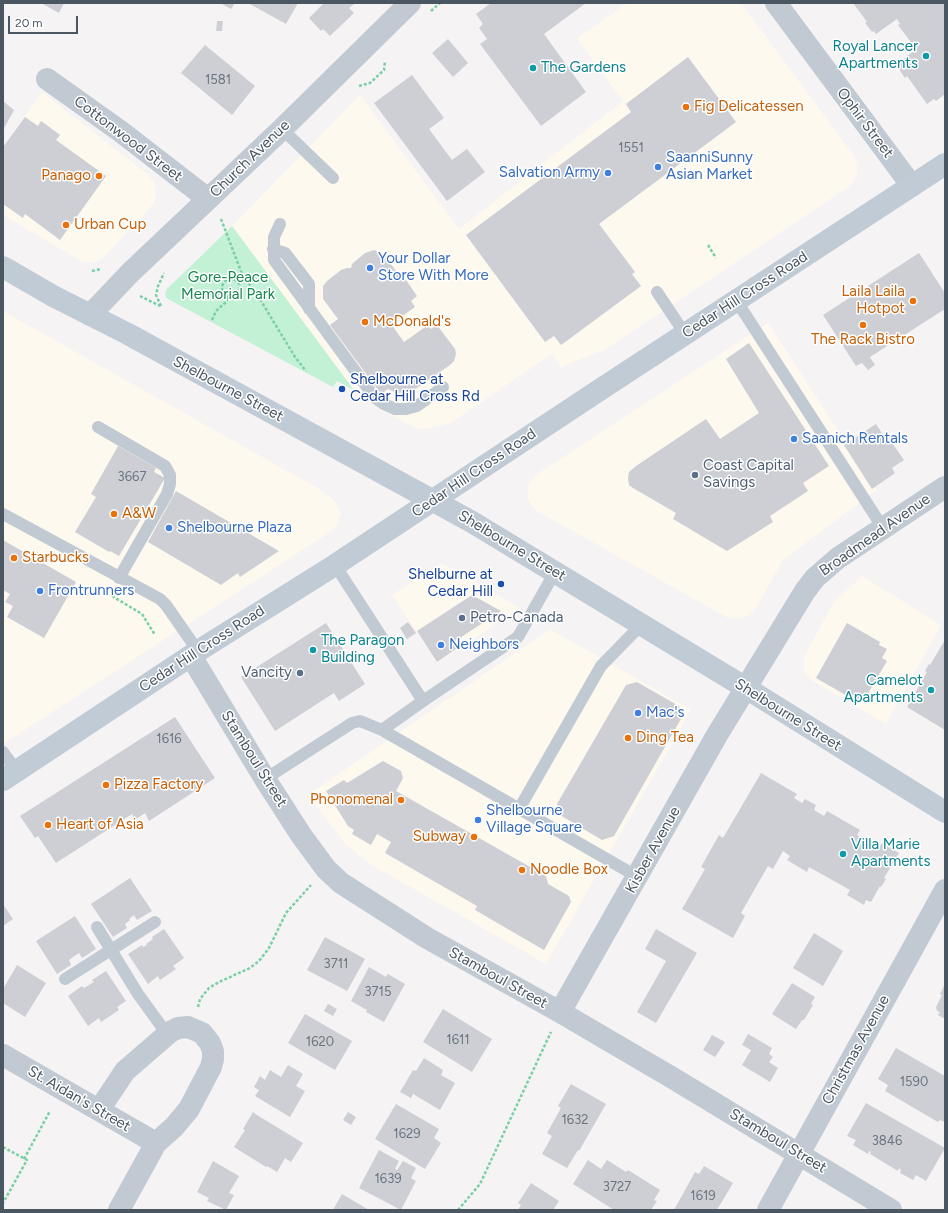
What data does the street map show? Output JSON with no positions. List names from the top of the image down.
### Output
{
  "streets": {
    "main road": ["Cedar Hill Cross Road", "Shelbourne Street"],
    "street": [
      "Ophir Street",
      "Cottonwood Street",
      "Church Avenue",
      "Broadmead Avenue",
      "Stamboul Street",
      "Kisber Avenue",
      "Christmas Avenue",
      "St. Aidan's Street"
    ]
  },
  "crossings": [
    ["Ophir Street", "Cedar Hill Cross Road"],
    ["Cottonwood Street", "Church Avenue"],
    ["Church Avenue", "Shelbourne Street"],
    ["Cedar Hill Cross Road", "Shelbourne Street"],
    ["Cedar Hill Cross Road", "Stamboul Street"],
    ["Shelbourne Street", "Broadmead Avenue"],
    ["Shelbourne Street", "Kisber Avenue"],
    ["Broadmead Avenue", "Kisber Avenue"],
    ["Stamboul Street", "Kisber Avenue"],
    ["Stamboul Street", "Christmas Avenue"]
  ],
  "parks": ["Gore-Peace Memorial Park"],
  "places": [
    "Royal Lancer Apartments",
    "The Gardens",
    "Fig Delicatessen",
    "SaanniSunny Asian Market",
    "Salvation Army",
    "Panago",
    "Urban Cup",
    "Your Dollar Store With More",
    "Laila Laila Hotpot",
    "McDonald's",
    "The Rack Bistro",
    "Shelbourne at Cedar Hill Cross Rd",
    "Saanich Rentals",
    "Coast Capital Savings",
    "A&W",
    "Shelbourne Plaza",
    "Starbucks",
    "Shelburne at Cedar Hill",
    "Frontrunners",
    "Petro-Canada",
    "Neighbors",
    "The Paragon Building",
    "Vancity",
    "Camelot Apartments",
    "Mac's",
    "Ding Tea",
    "Pizza Factory",
    "Phonomenal",
    "Shelbourne Village Square",
    "Heart of Asia",
    "Subway",
    "Villa Marie Apartments",
    "Noodle Box"
  ],
  "house_numbers": [
    "1581",
    "1551",
    "3667",
    "1616",
    "3711",
    "3715",
    "1611",
    "1620",
    "1590",
    "1632",
    "1629",
    "3846",
    "1639",
    "3727",
    "1619"
  ],
  "scale_bar": "20 m"
}
